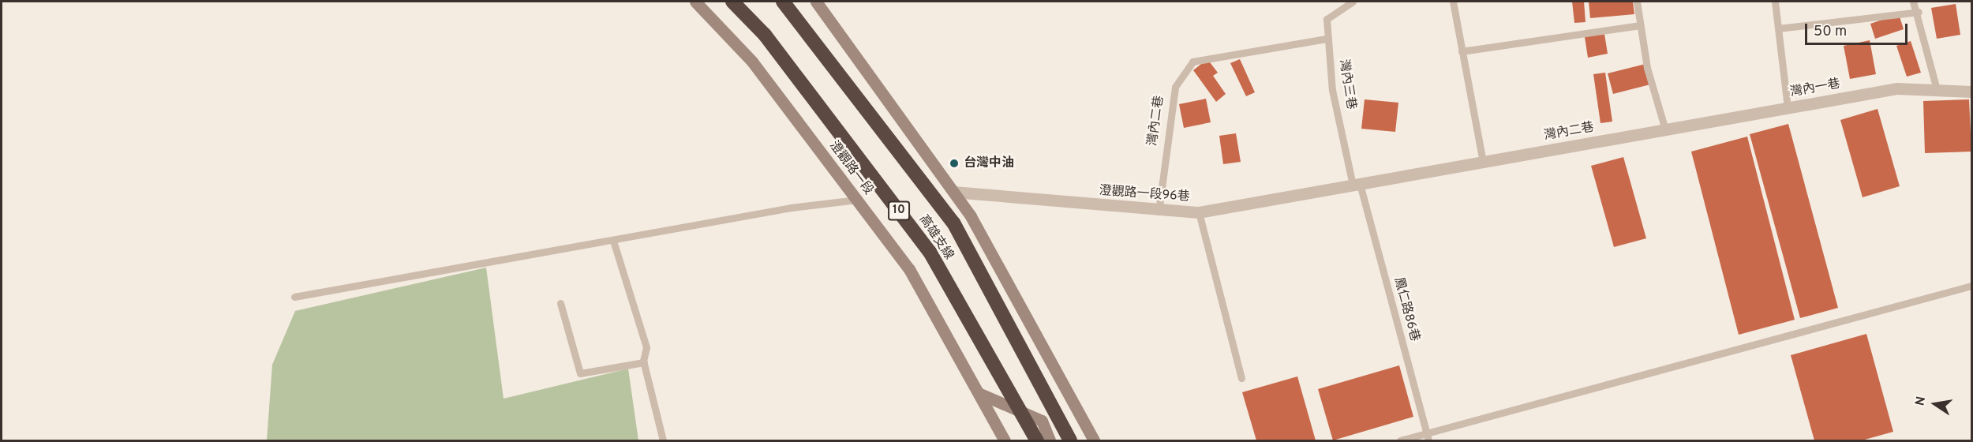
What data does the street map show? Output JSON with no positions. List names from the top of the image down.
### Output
{
  "streets": {
    "highway": ["10", "高雄支線"],
    "street": [
      "灣內一巷",
      "灣內二巷",
      "澄觀路一段",
      "澄觀路一段96巷"
    ],
    "lane": ["灣內三巷", "鳳仁路86巷"]
  },
  "crossings": [
    ["灣內三巷", "灣內二巷"],
    ["灣內三巷", "澄觀路一段96巷"],
    ["灣內三巷", "鳳仁路86巷"],
    ["灣內一巷", "灣內二巷"],
    ["灣內二巷", "澄觀路一段96巷"],
    ["澄觀路一段96巷", "鳳仁路86巷"]
  ],
  "places": ["台灣中油"],
  "scale_bar": "50 m",
  "north": "left"
}
